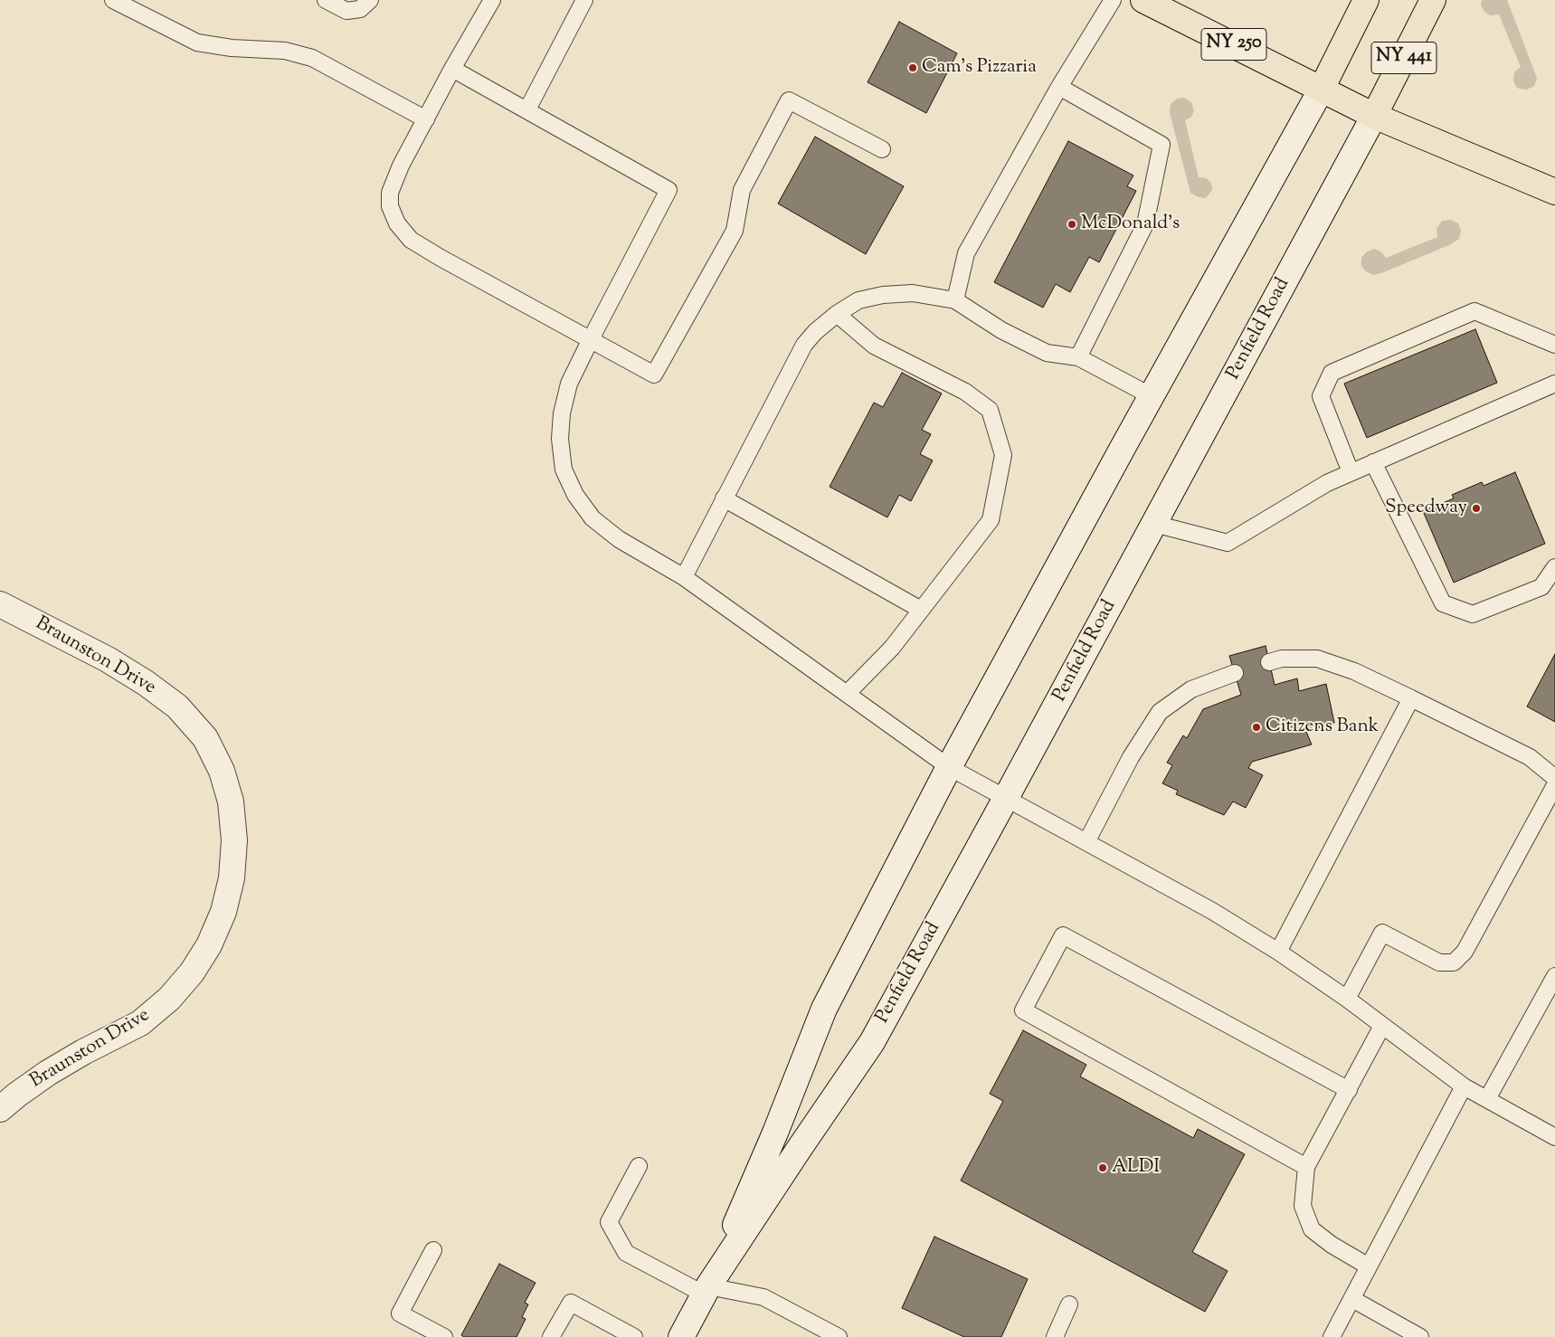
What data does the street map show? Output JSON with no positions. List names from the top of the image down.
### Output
{
  "streets": {
    "main road": [
      "NY 250",
      "NY 441",
      "Penfield Road",
      "Braunston Drive"
    ]
  },
  "crossings": [
    ["NY 250", "Penfield Road"]
  ],
  "places": [
    "Cam's Pizzaria",
    "McDonald's",
    "Speedway",
    "Citizens Bank",
    "ALDI"
  ]
}
